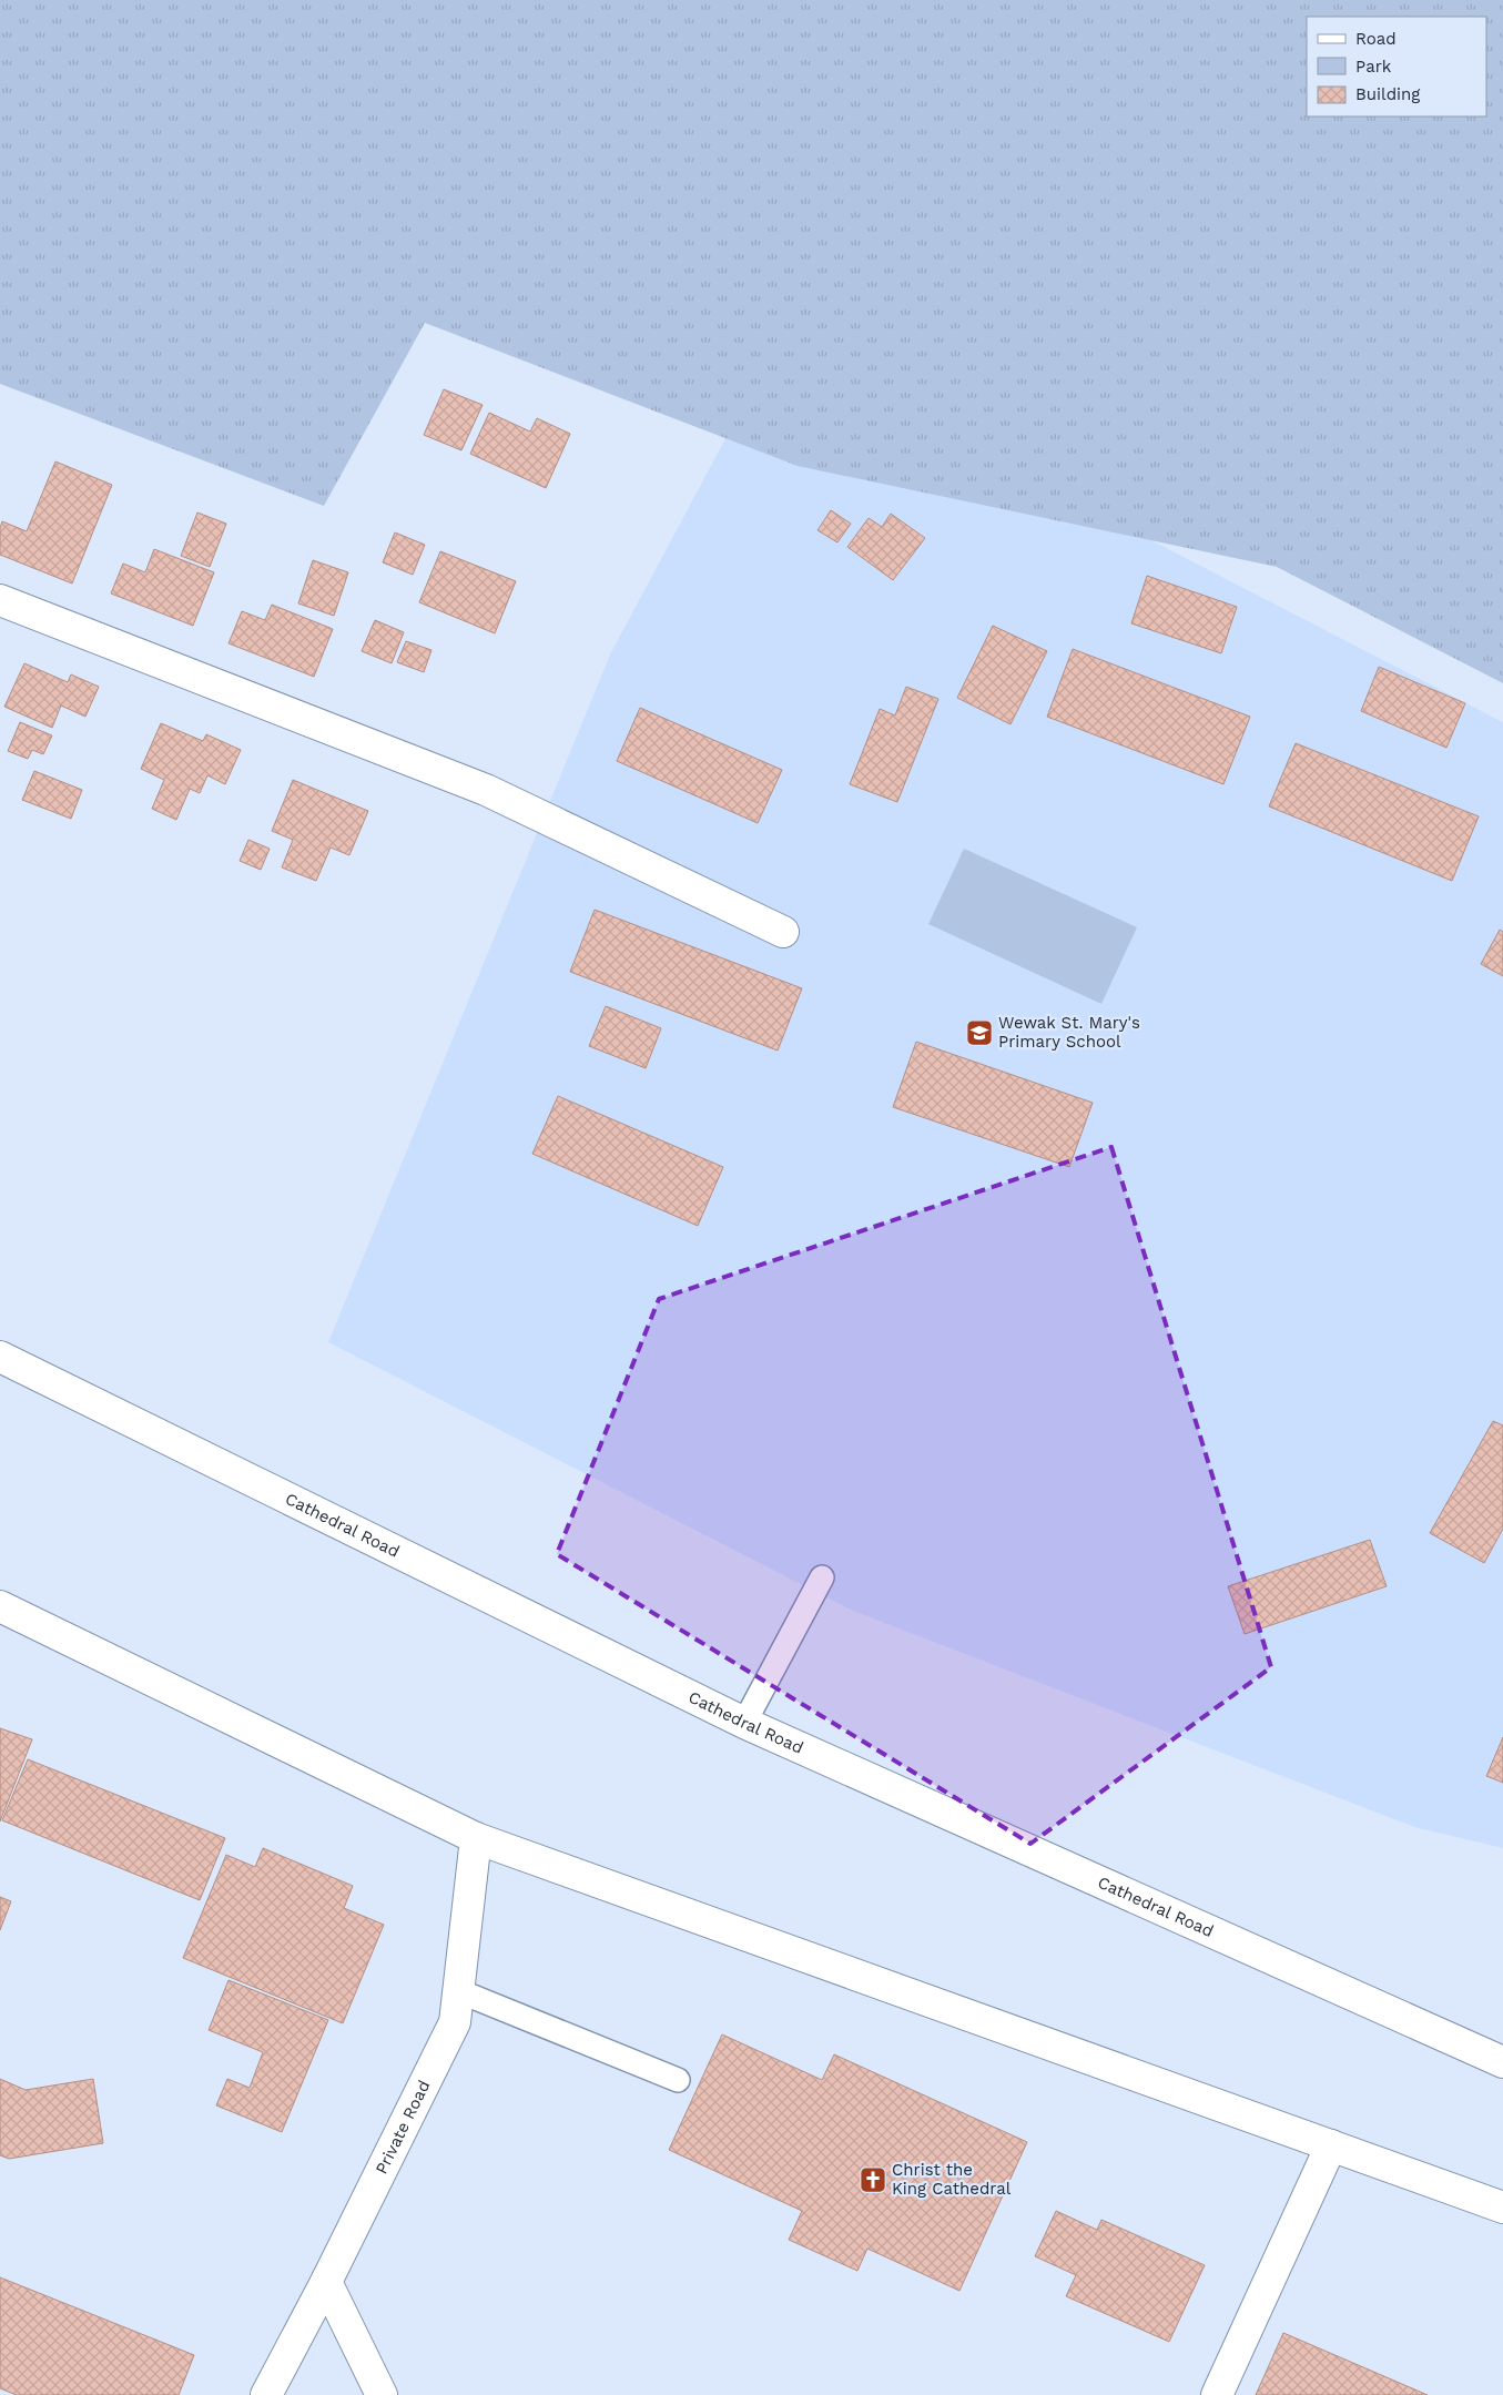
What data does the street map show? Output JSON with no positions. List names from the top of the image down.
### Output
{
  "streets": {
    "street": ["Cathedral Road", "Private Road"]
  },
  "places": {
    "school or university": ["Wewak St. Mary's Primary School"],
    "church": ["Christ the King Cathedral"]
  },
  "legend": ["Road", "Park", "Building"]
}
